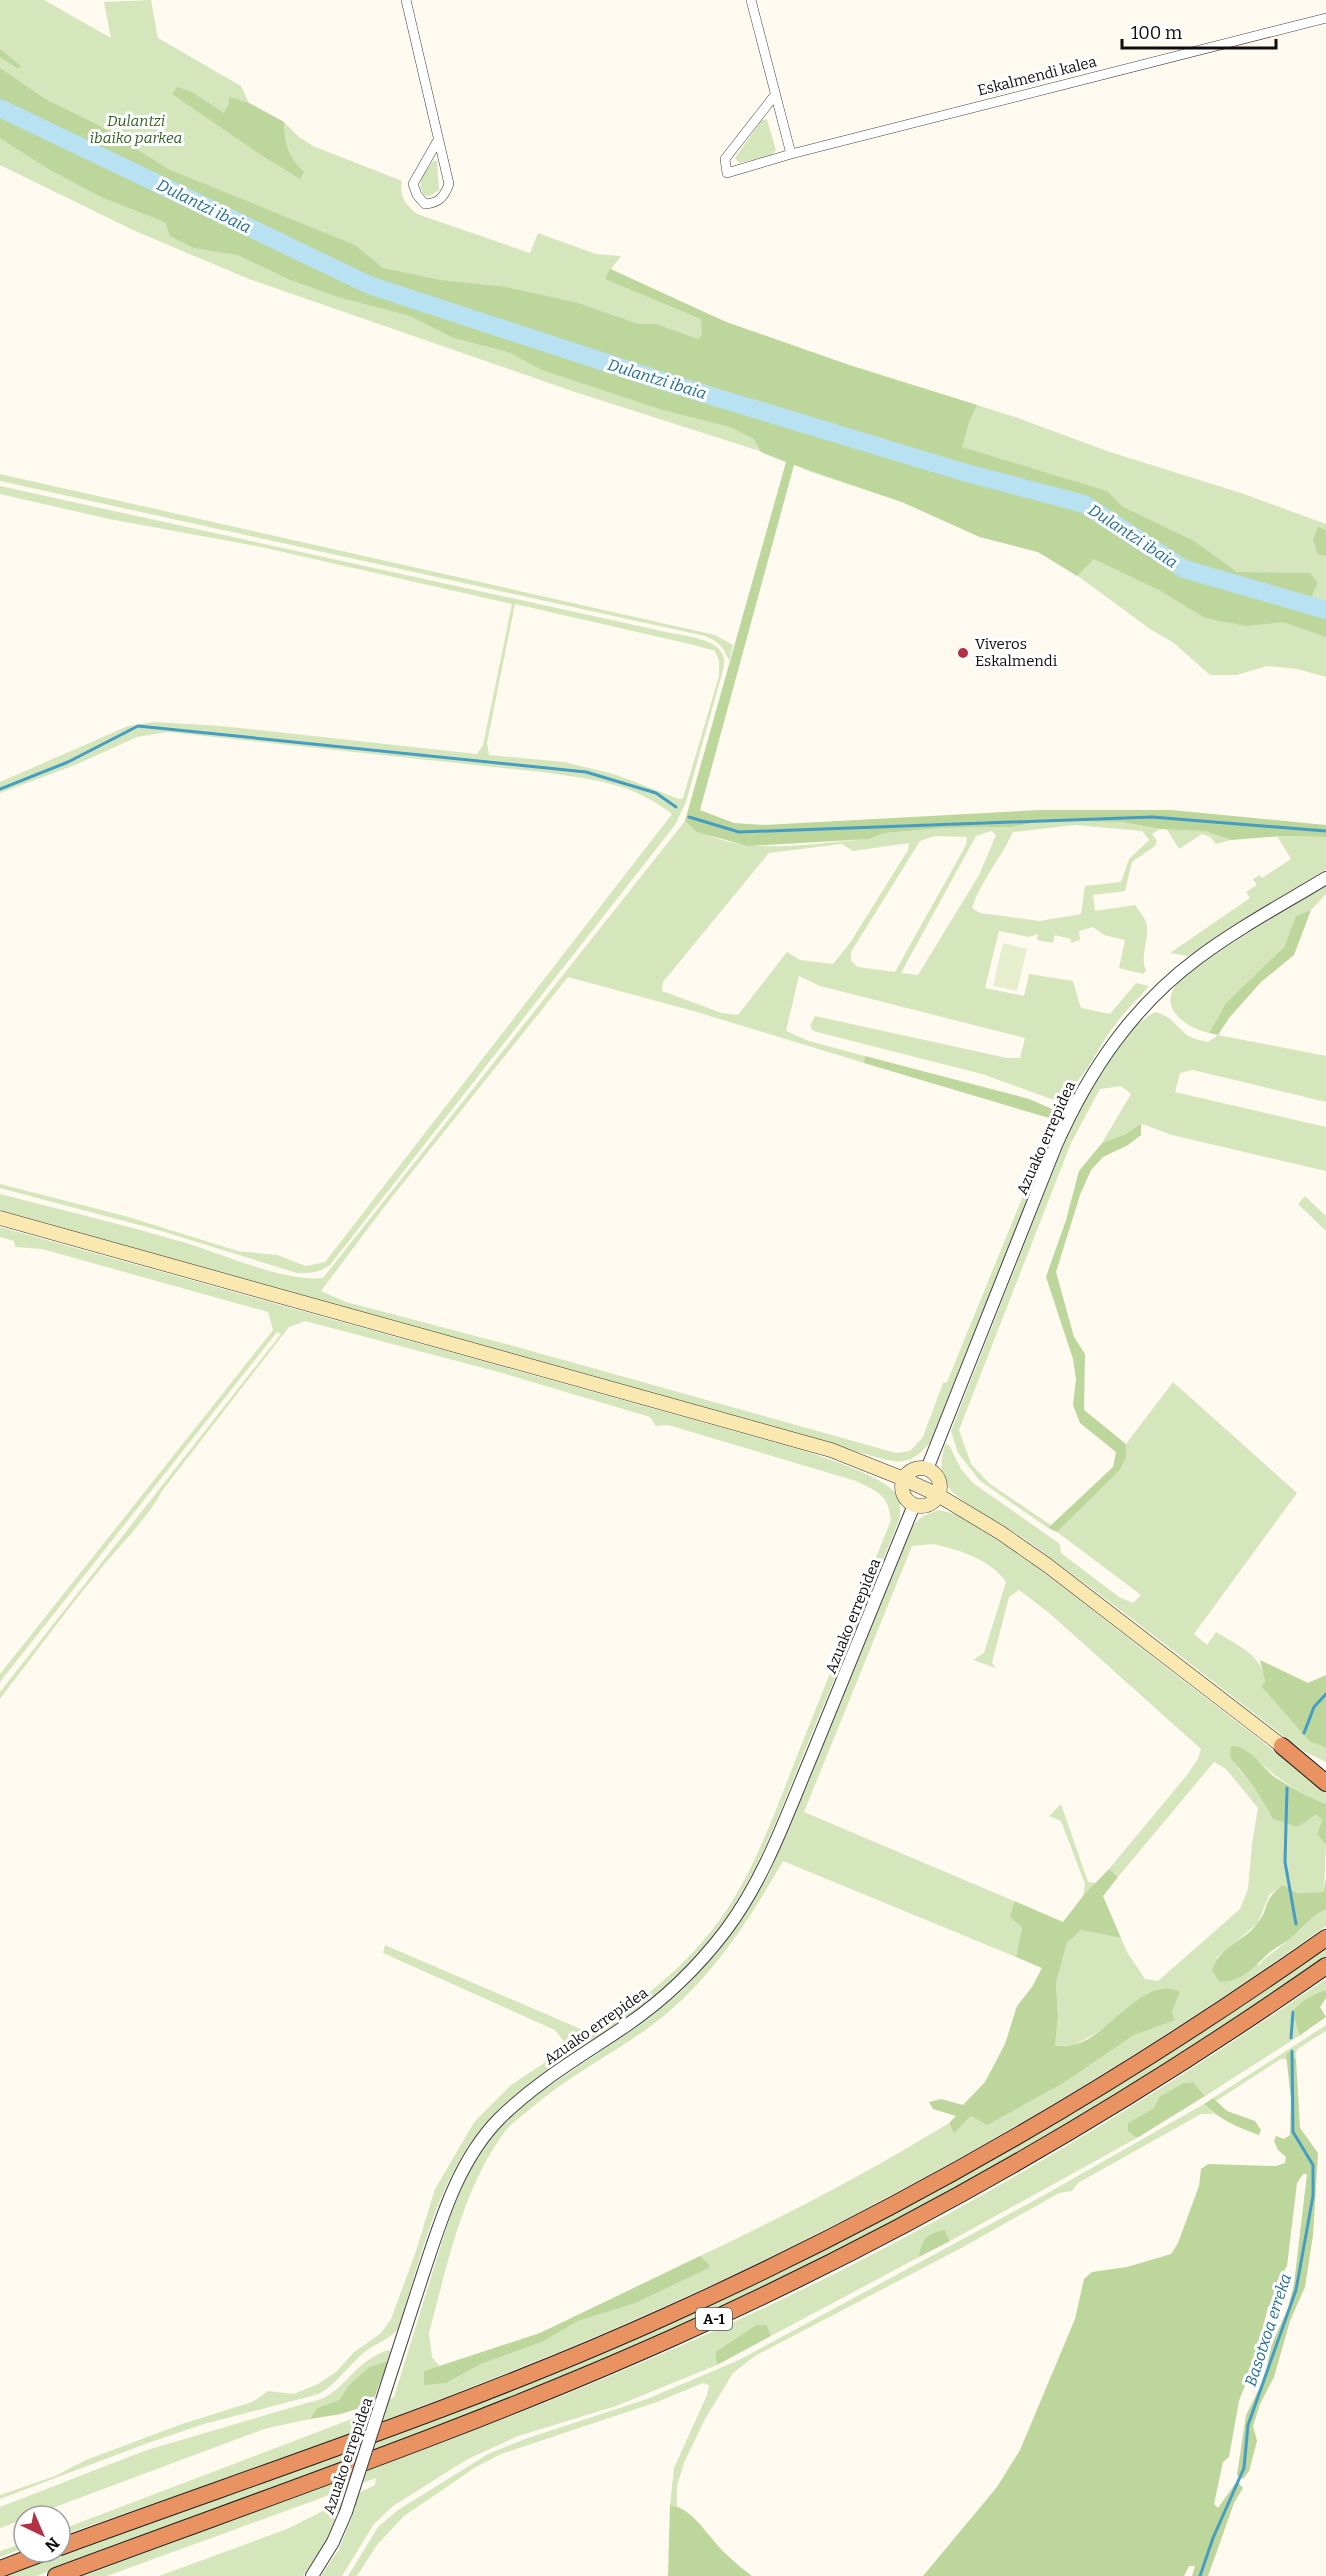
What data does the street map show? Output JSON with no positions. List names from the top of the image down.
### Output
{
  "streets": {
    "highway": ["A-1"],
    "street": ["Eskalmendi kalea", "Azuako errepidea"]
  },
  "water": ["Dulantzi ibaia", "Basotxoa erreka"],
  "parks": ["Dulantzi ibaiko parkea"],
  "places": ["Viveros Eskalmendi"],
  "scale_bar": "100 m",
  "north": "bottom right"
}
